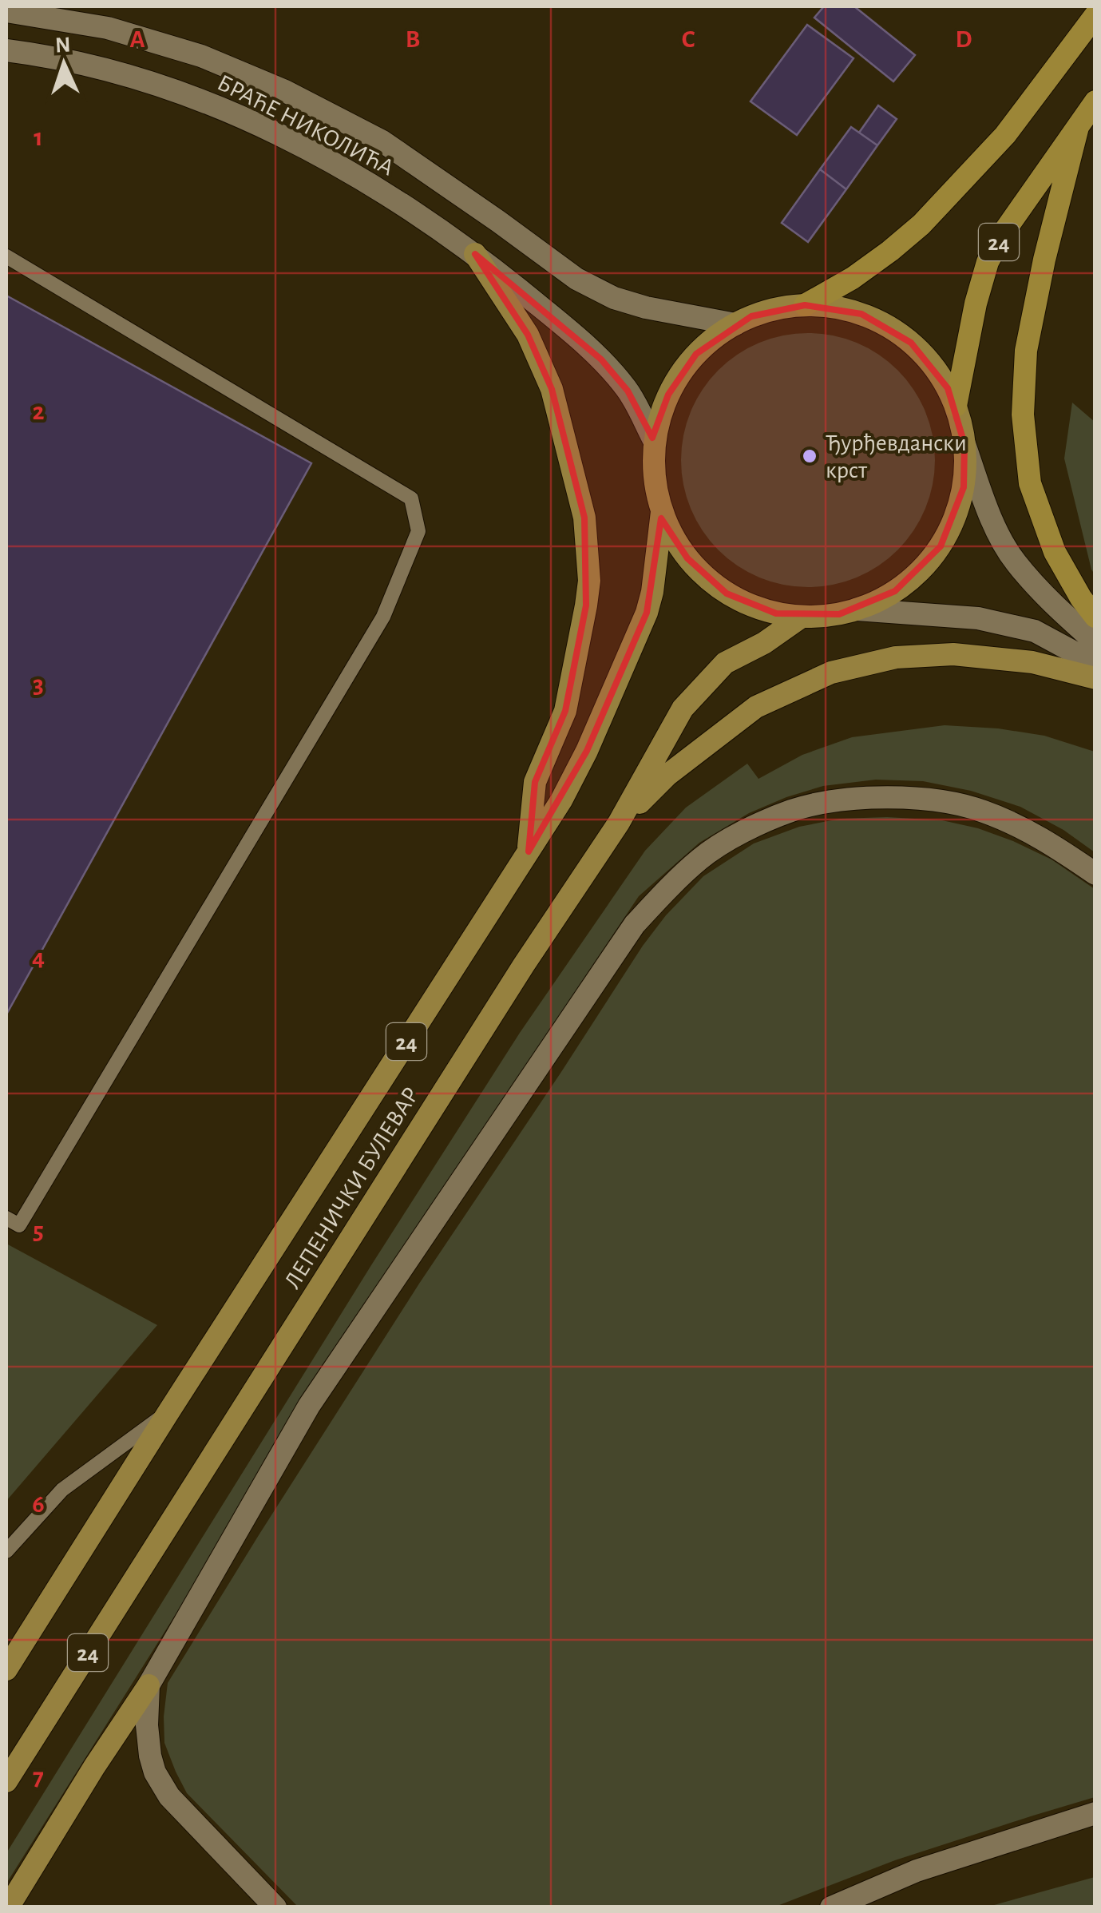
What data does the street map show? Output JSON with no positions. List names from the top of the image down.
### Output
{
  "streets": {
    "highway": ["24"],
    "main road": ["ЛЕПЕНИЧКИ БУЛЕВАР"],
    "street": ["БРАЋЕ НИКОЛИЋА"]
  },
  "crossings": [
    ["БРАЋЕ НИКОЛИЋА", "24"],
    ["24", "ЛЕПЕНИЧКИ БУЛЕВАР"]
  ],
  "places": ["Ђурђевдански крст"],
  "north": "top",
  "grid": {
    "columns": [
      "A",
      "B",
      "C",
      "D"
    ],
    "rows": [
      "1",
      "2",
      "3",
      "4",
      "5",
      "6",
      "7"
    ]
  }
}
